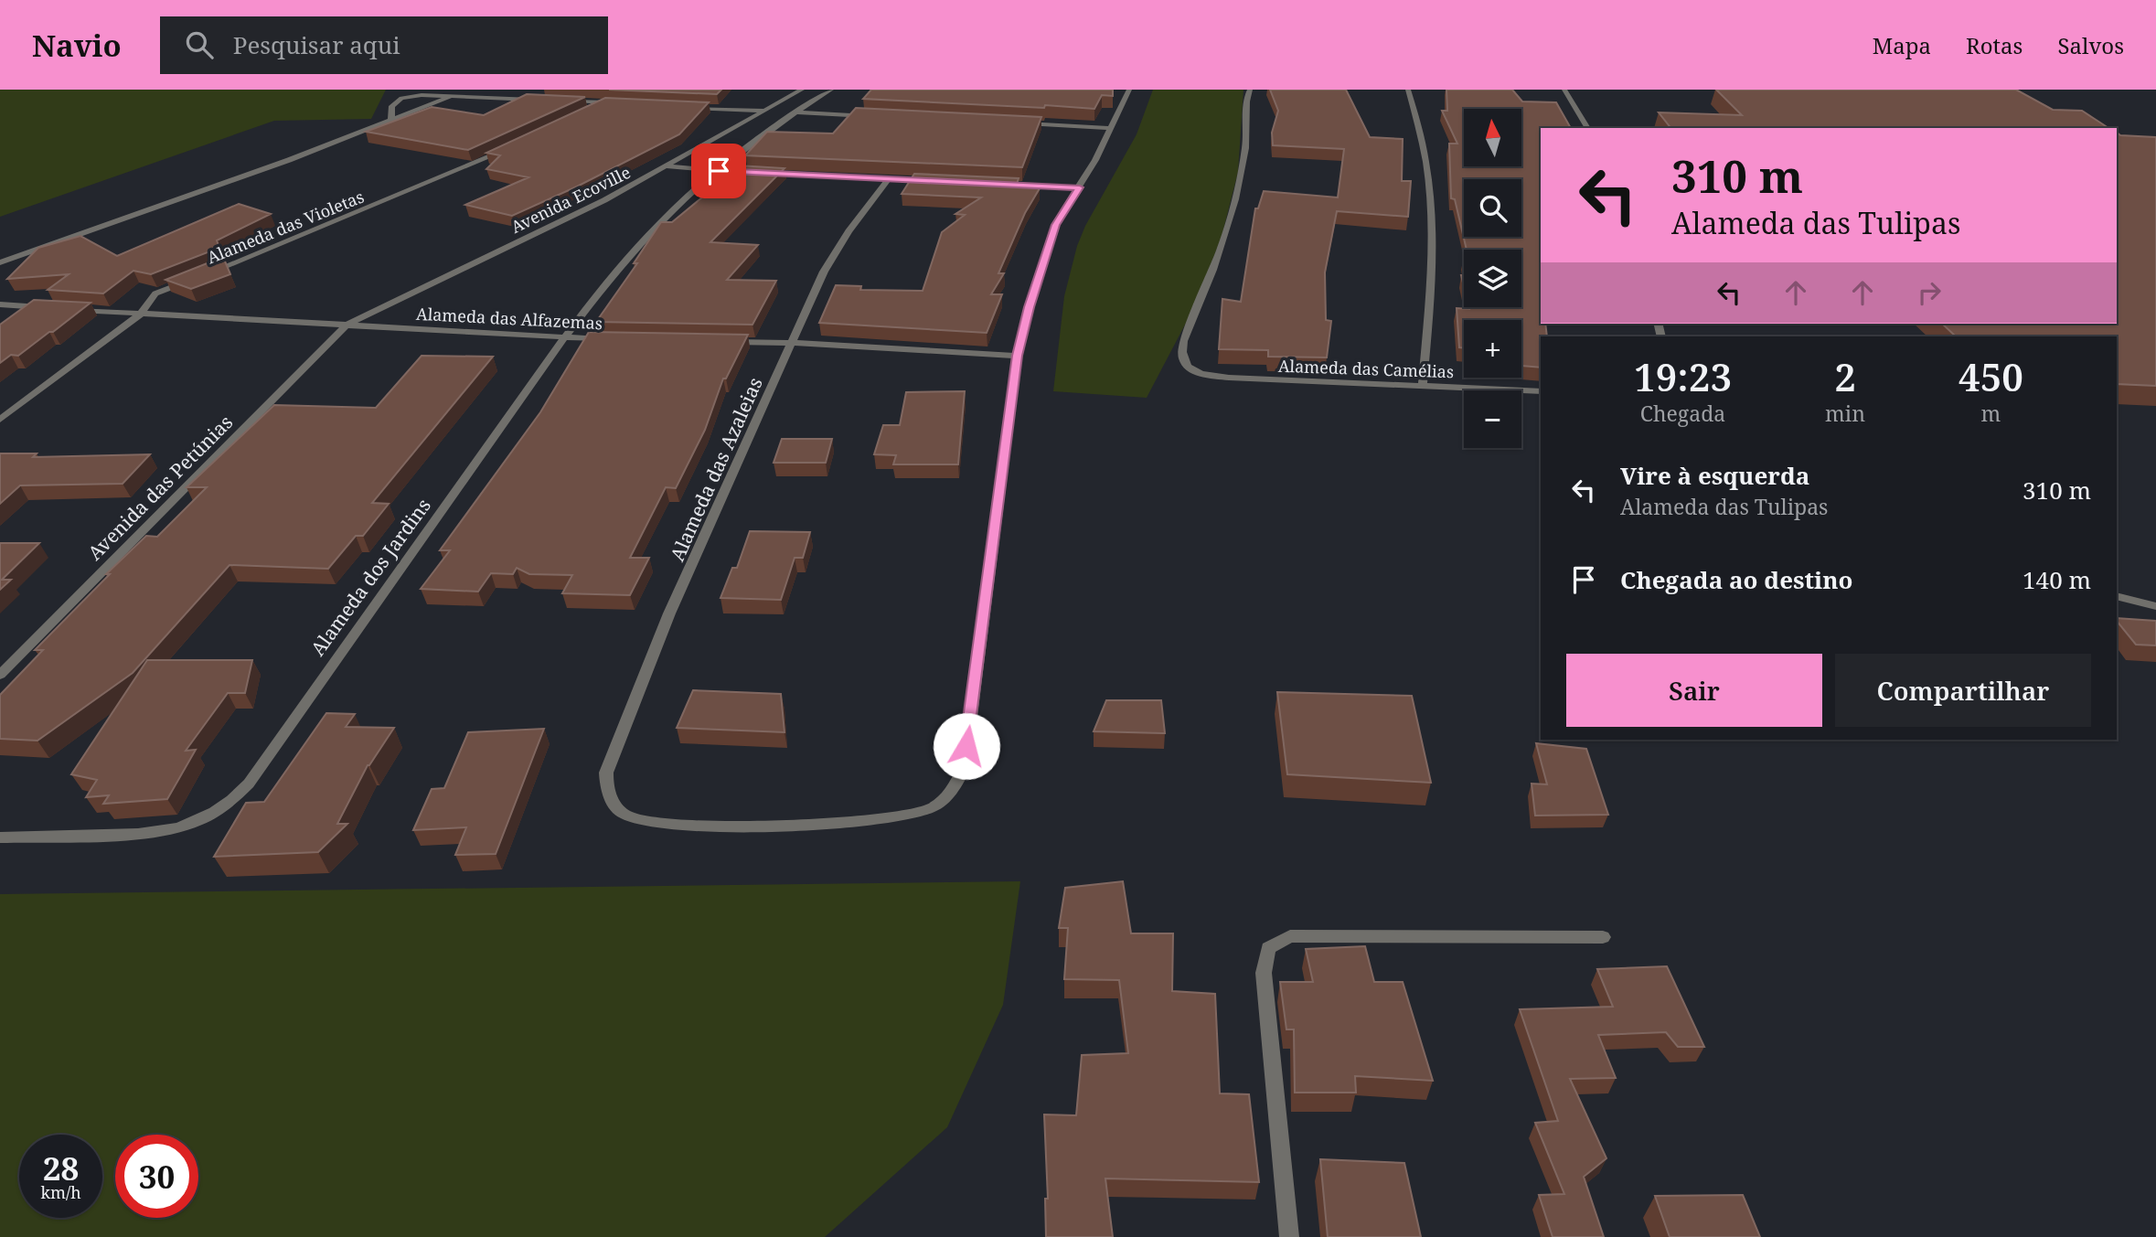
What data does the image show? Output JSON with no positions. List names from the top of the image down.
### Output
{
  "streets": {
    "street": [
      "Avenida Ecoville",
      "Alameda das Violetas",
      "Alameda das Alfazemas",
      "Alameda das Camélias",
      "Alameda das Azaleias",
      "Avenida das Petúnias",
      "Alameda dos Jardins"
    ]
  },
  "crossings": [
    ["Avenida Ecoville", "Alameda das Alfazemas"],
    ["Avenida Ecoville", "Avenida das Petúnias"],
    ["Alameda das Violetas", "Alameda das Alfazemas"],
    ["Alameda das Alfazemas", "Avenida das Petúnias"],
    ["Alameda das Alfazemas", "Alameda dos Jardins"]
  ],
  "north": "top",
  "page": {
    "header": "Navio",
    "search": "Pesquisar aqui",
    "nav": ["Mapa", "Rotas", "Salvos"],
    "map_buttons": ["+", "−"],
    "turn": ["310 m", "Alameda das Tulipas"],
    "eta": [
      "19:23",
      "Chegada",
      "2",
      "min",
      "450",
      "m"
    ],
    "list": [
      {
        "name": "Vire à esquerda",
        "note": "Alameda das Tulipas",
        "value": "310 m"
      },
      {
        "name": "Chegada ao destino",
        "value": "140 m"
      }
    ],
    "buttons": ["Sair", "Compartilhar"],
    "speed": "28 km/h",
    "limit": "30"
  }
}
